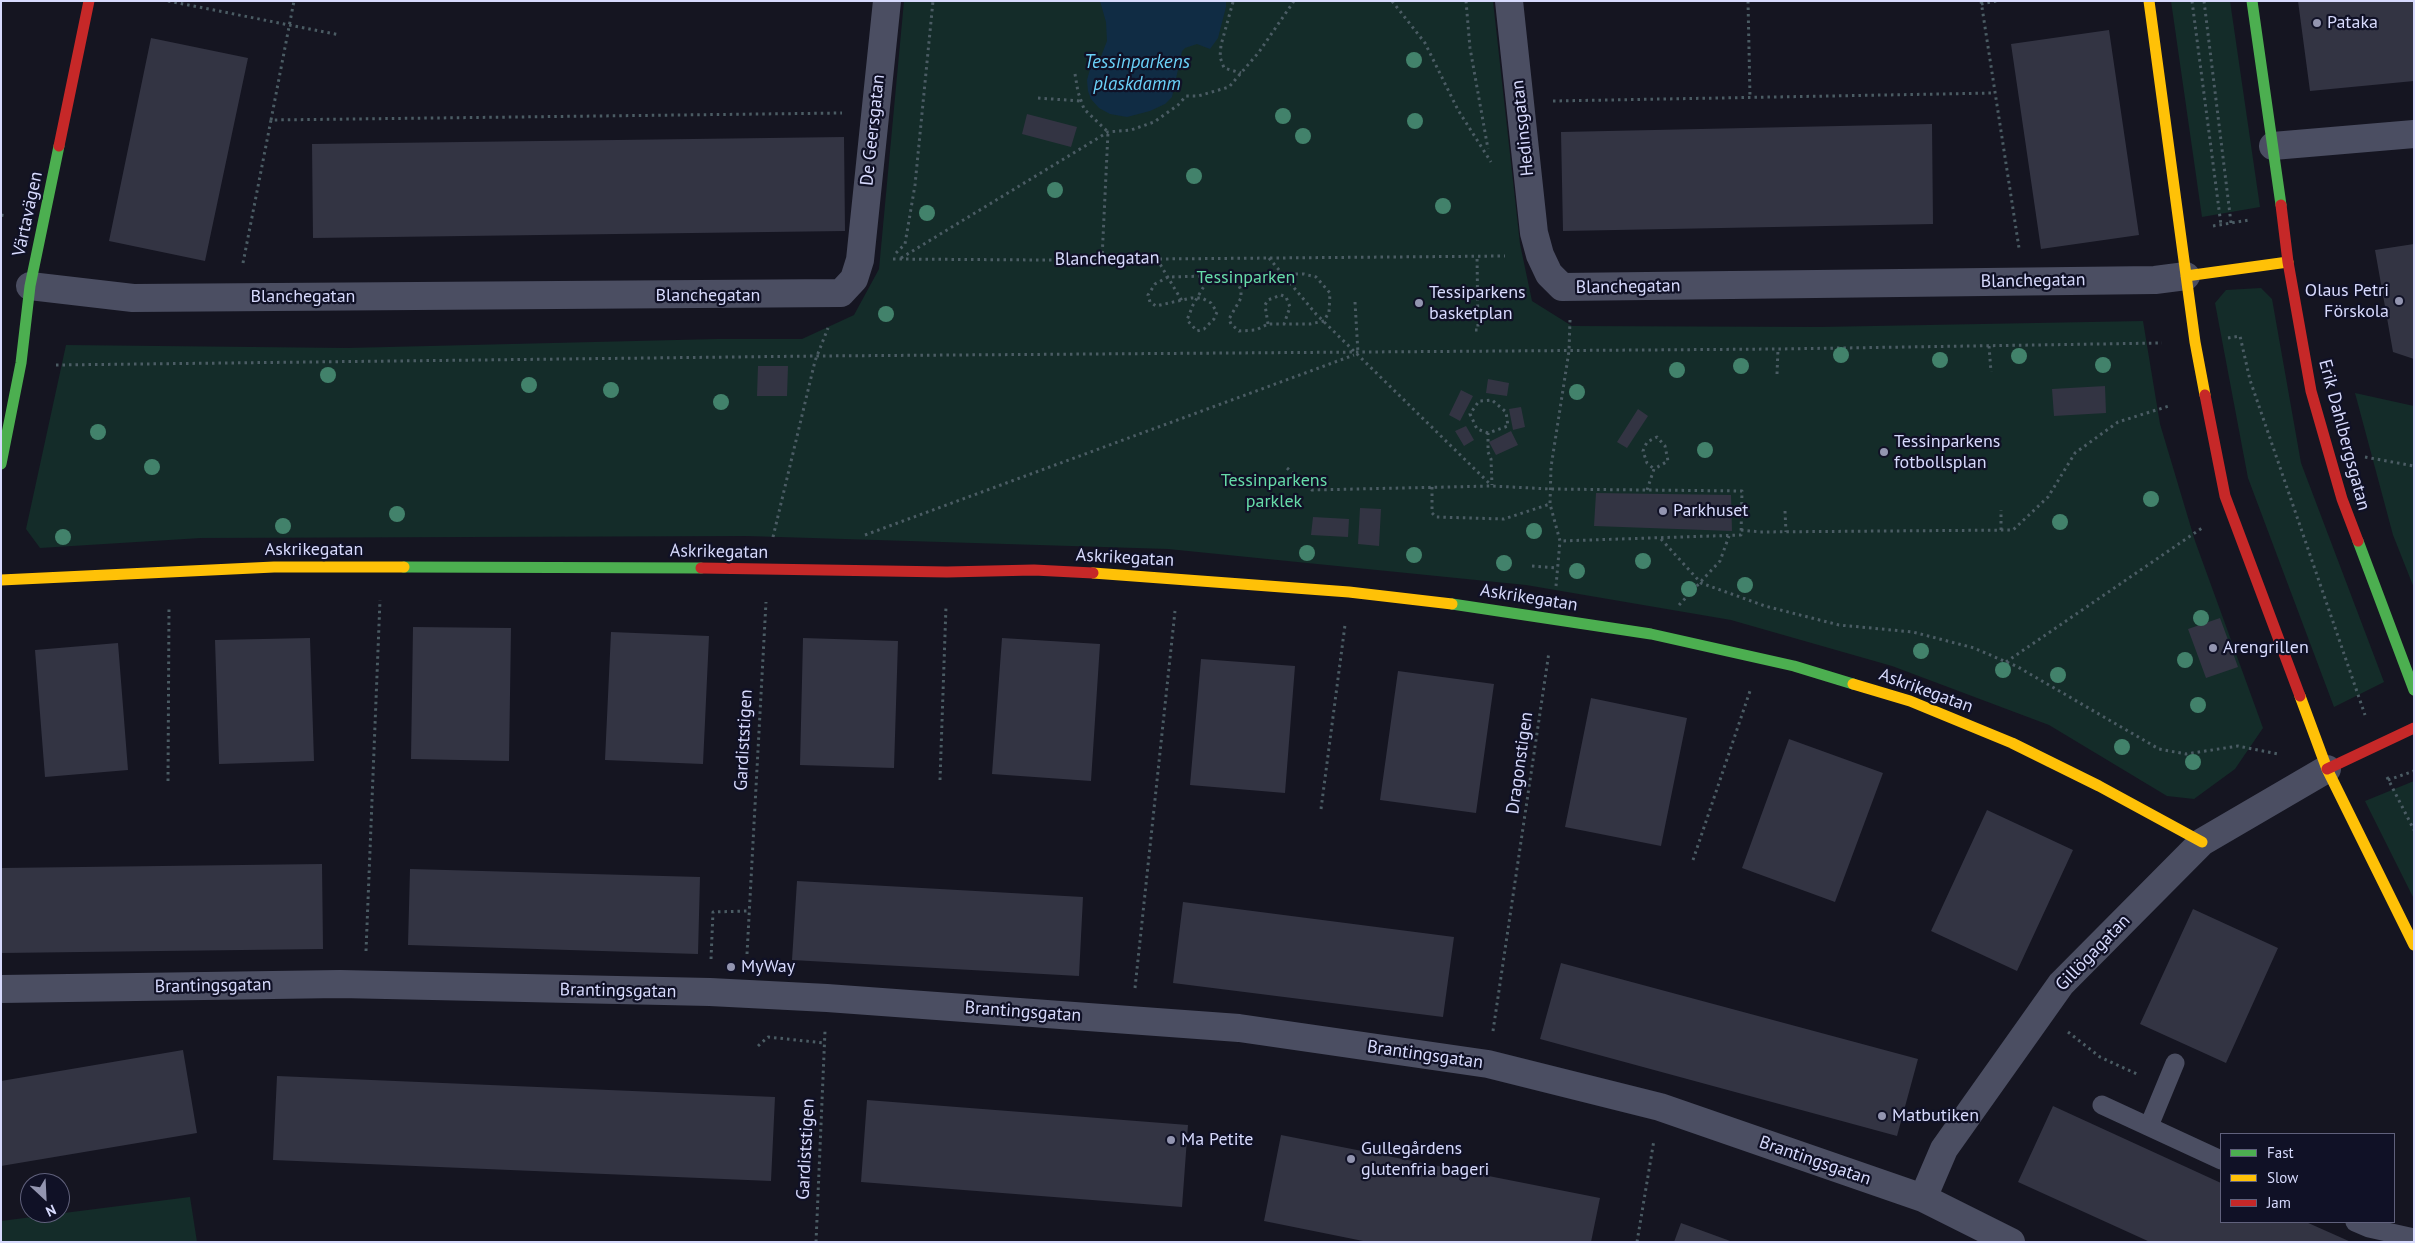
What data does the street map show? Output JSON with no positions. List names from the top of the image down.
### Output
{
  "streets": {
    "street": [
      "Hedinsgatan",
      "De Geersgatan",
      "Värtavägen",
      "Blanchegatan",
      "Erik Dahlbergsgatan",
      "Askrikegatan",
      "Gillögagatan",
      "Brantingsgatan"
    ],
    "path": ["Gardiststigen", "Dragonstigen"]
  },
  "crossings": [
    ["Hedinsgatan", "Blanchegatan"],
    ["De Geersgatan", "Blanchegatan"],
    ["Värtavägen", "Blanchegatan"],
    ["Askrikegatan", "Gardiststigen"],
    ["Askrikegatan", "Dragonstigen"],
    ["Askrikegatan", "Gillögagatan"],
    ["Gardiststigen", "Brantingsgatan"],
    ["Dragonstigen", "Brantingsgatan"],
    ["Gillögagatan", "Brantingsgatan"]
  ],
  "water": ["Tessinparkens plaskdamm"],
  "parks": ["Tessinparken", "Tessinparkens parklek"],
  "places": [
    "Pataka",
    "Olaus Petri Förskola",
    "Tessiparkens basketplan",
    "Tessinparkens fotbollsplan",
    "Parkhuset",
    "Arengrillen",
    "MyWay",
    "Matbutiken",
    "Ma Petite",
    "Gullegårdens glutenfria bageri"
  ],
  "legend": ["Fast", "Slow", "Jam"],
  "north": "bottom right"
}
